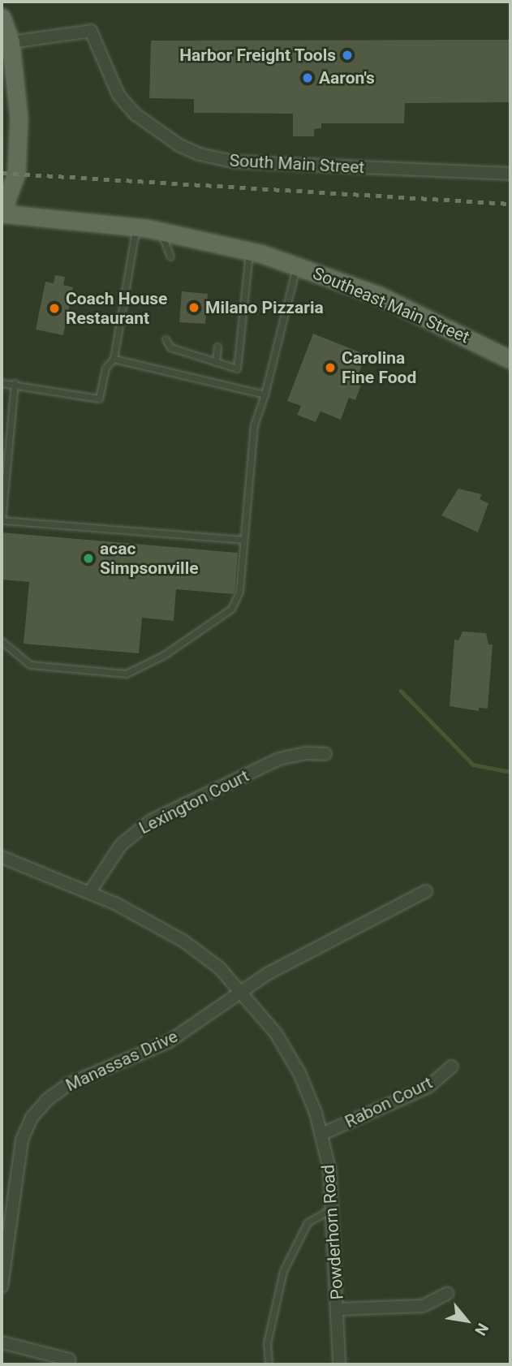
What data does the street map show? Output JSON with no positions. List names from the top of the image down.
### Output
{
  "streets": {
    "main road": ["Southeast Main Street"],
    "street": [
      "South Main Street",
      "Lexington Court",
      "Manassas Drive",
      "Rabon Court",
      "Powderhorn Road"
    ]
  },
  "crossings": [
    ["Lexington Court", "Powderhorn Road"],
    ["Manassas Drive", "Powderhorn Road"],
    ["Rabon Court", "Powderhorn Road"]
  ],
  "places": [
    "Harbor Freight Tools",
    "Aaron's",
    "Milano Pizzaria",
    "Coach House Restaurant",
    "Carolina Fine Food",
    "acac Simpsonville"
  ],
  "north": "bottom right"
}
